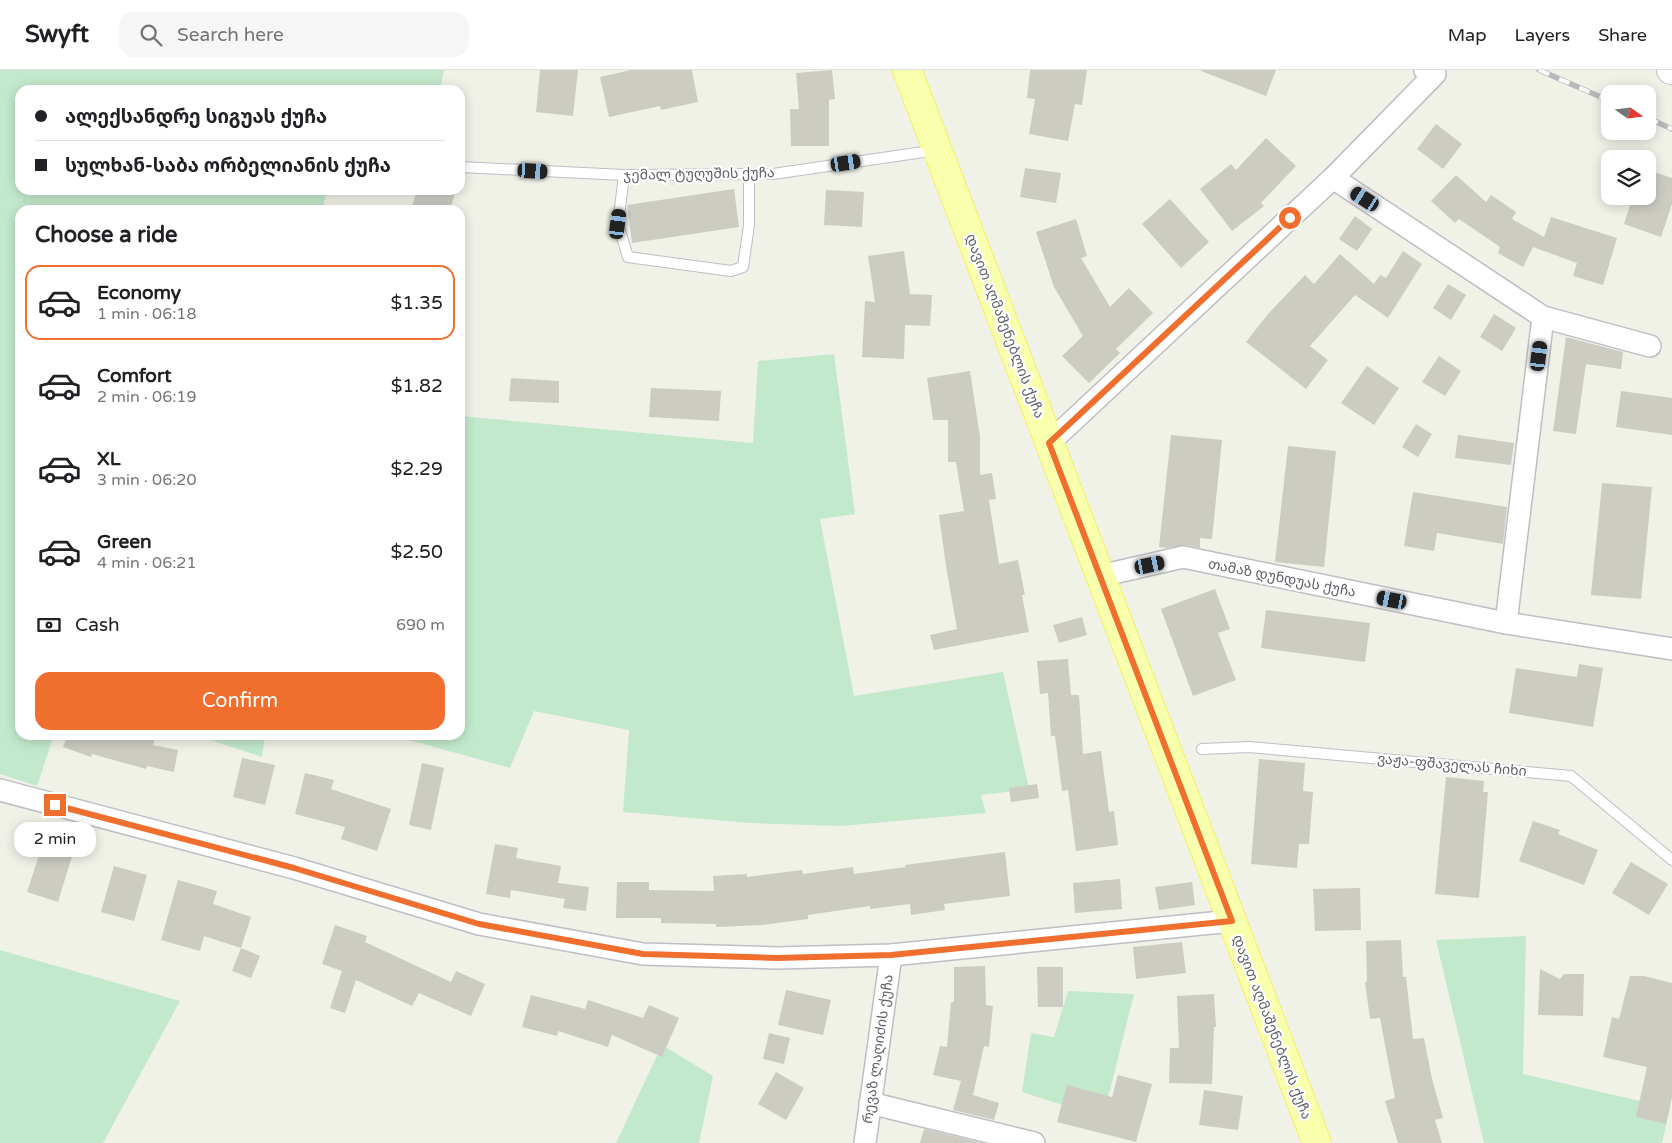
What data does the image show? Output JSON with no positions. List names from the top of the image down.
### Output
{
  "streets": {
    "main road": ["დავით აღმაშენებლის ქუჩა"],
    "street": ["თამაზ დუნდუას ქუჩა", "რევაზ ლაღიძის ქუჩა"],
    "lane": ["ჯემალ ტუღუშის ქუჩა", "ვაჟა-ფშაველას ჩიხი"]
  },
  "crossings": [
    ["ჯემალ ტუღუშის ქუჩა", "დავით აღმაშენებლის ქუჩა"],
    ["დავით აღმაშენებლის ქუჩა", "თამაზ დუნდუას ქუჩა"]
  ],
  "north": "right",
  "page": {
    "header": "Swyft",
    "search": "Search here",
    "nav": ["Map", "Layers", "Share"],
    "banner": ["ალექსანდრე სიგუას ქუჩა", "სულხან-საბა ორბელიანის ქუჩა"],
    "heading": "Choose a ride",
    "list": [
      {
        "name": "Economy",
        "note": "1 min · 06:18",
        "value": "$1.35"
      },
      {
        "name": "Comfort",
        "note": "2 min · 06:19",
        "value": "$1.82"
      },
      {
        "name": "XL",
        "note": "3 min · 06:20",
        "value": "$2.29"
      },
      {
        "name": "Green",
        "note": "4 min · 06:21",
        "value": "$2.50"
      }
    ],
    "pay": ["Cash", "690 m"],
    "buttons": "Confirm",
    "bubble": "2 min"
  }
}
